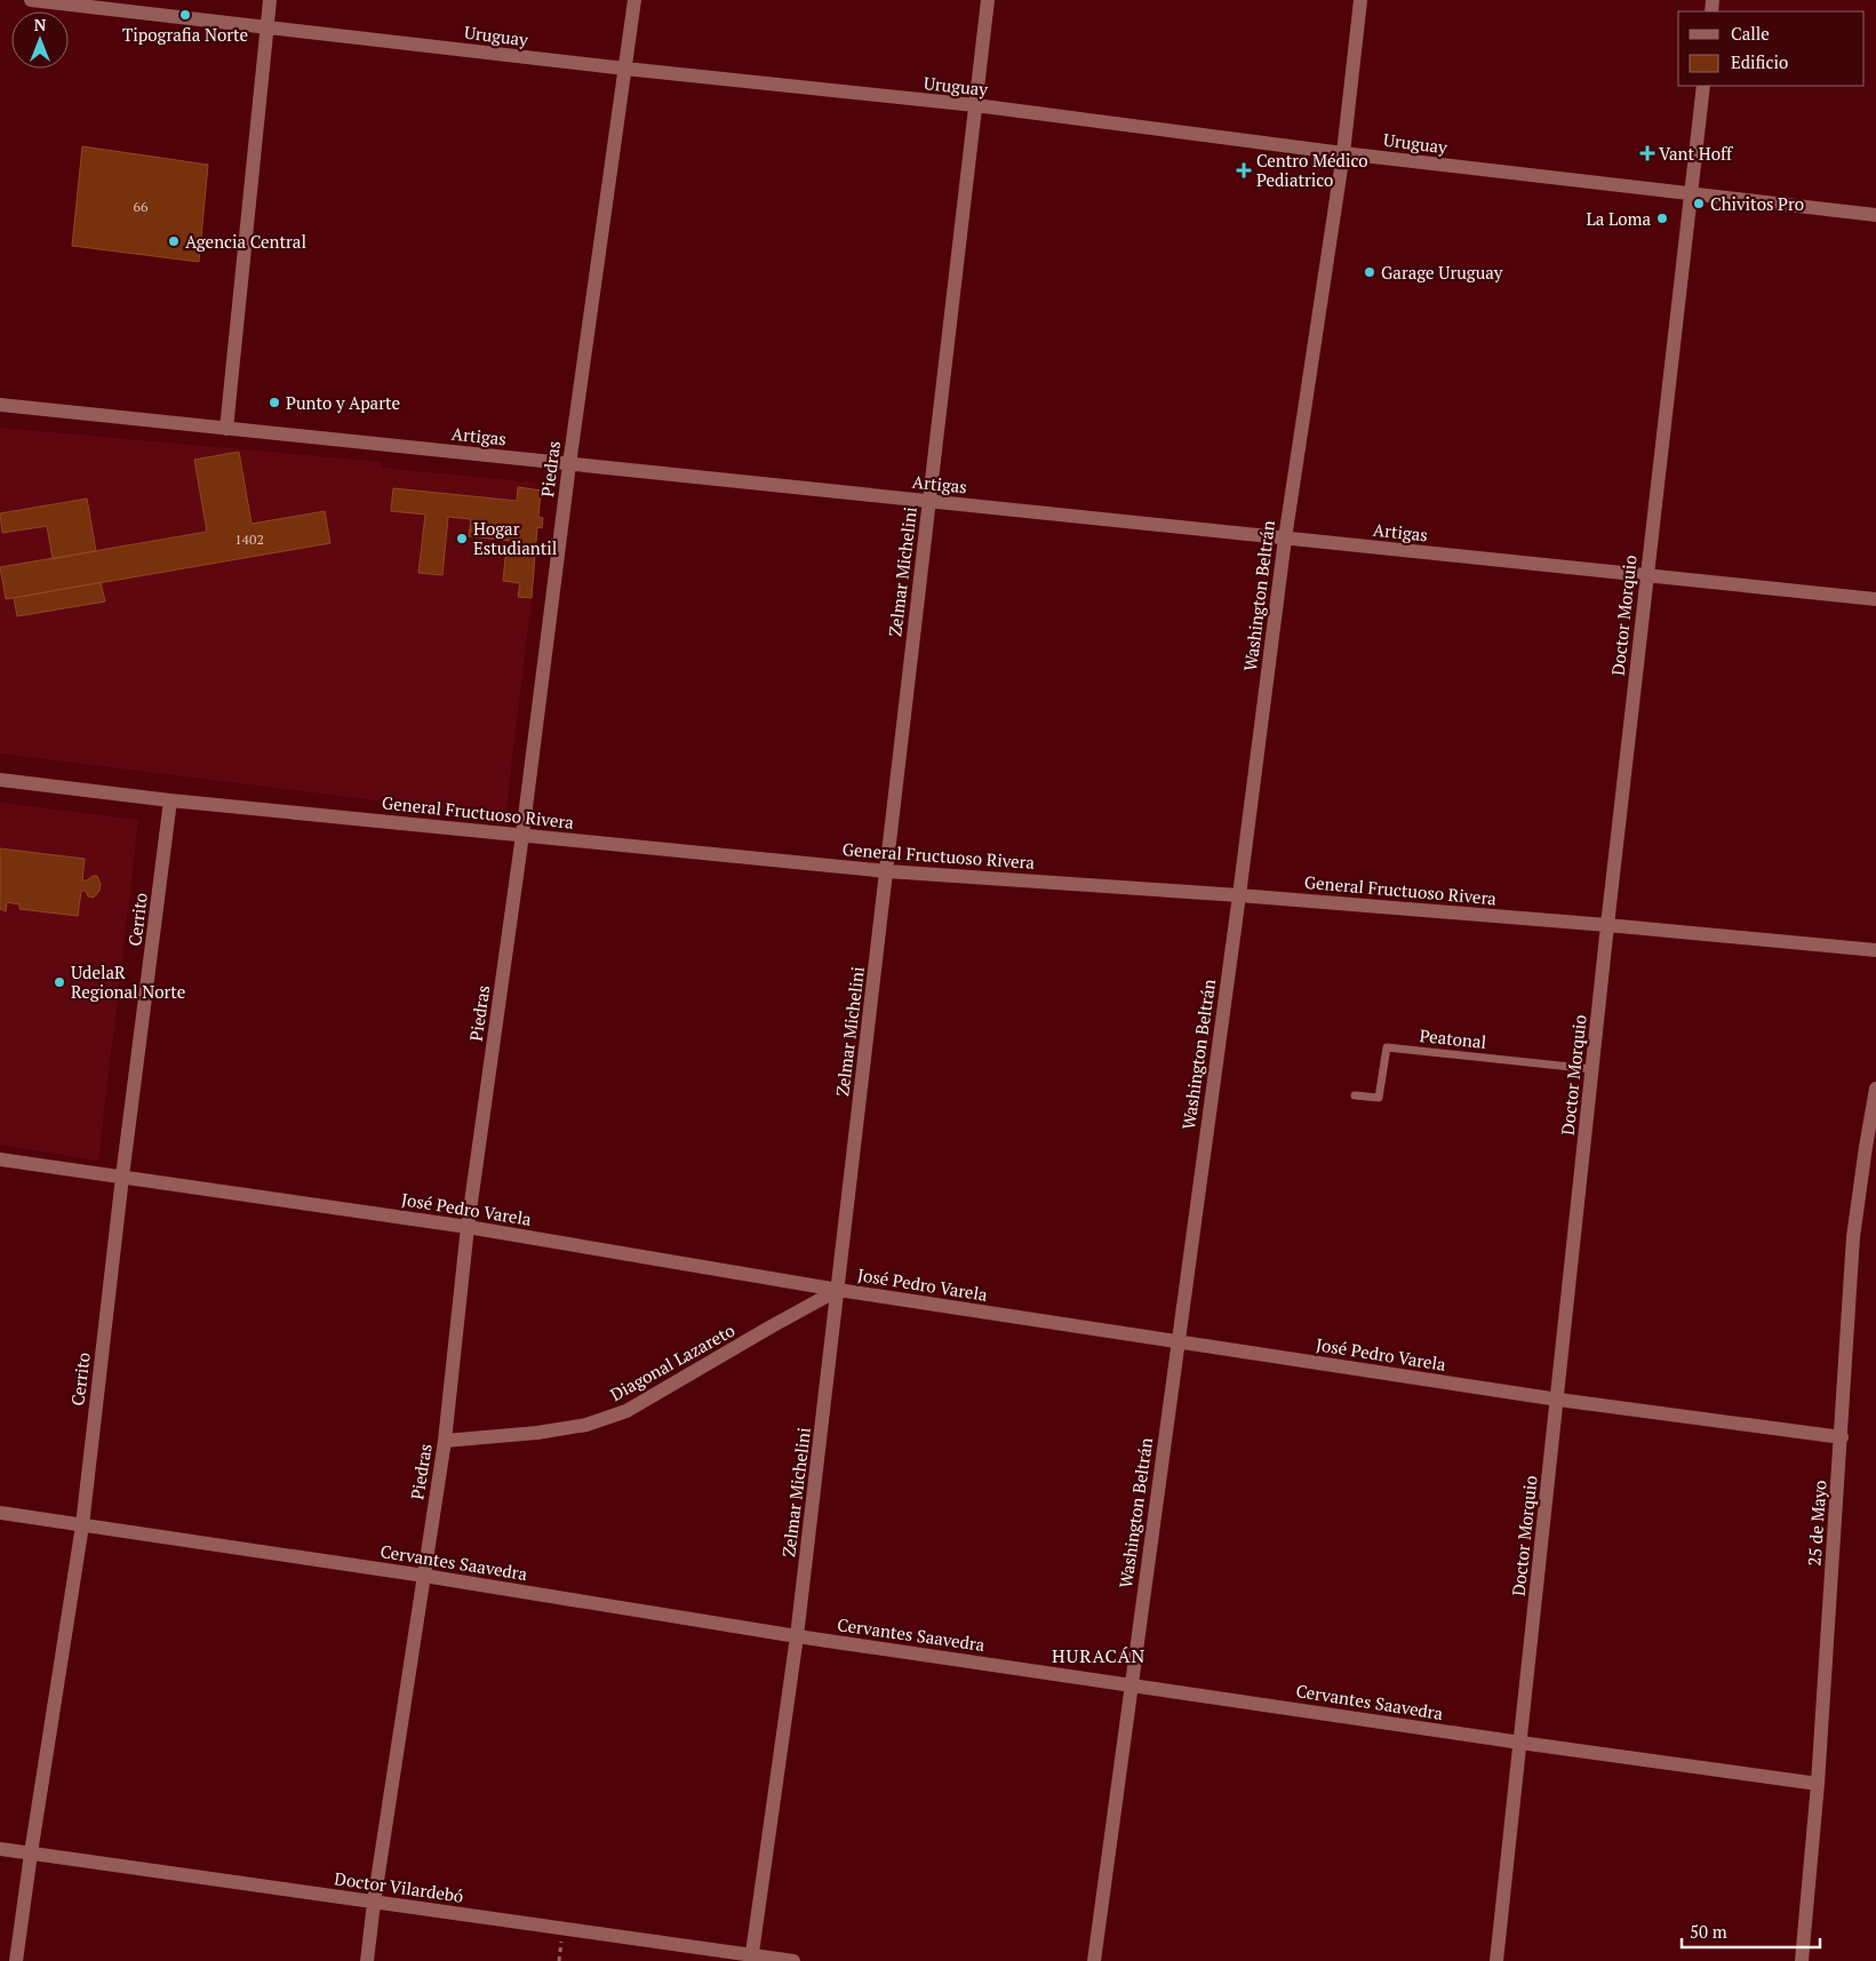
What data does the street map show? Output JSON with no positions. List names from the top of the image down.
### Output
{
  "streets": {
    "street": [
      "Uruguay",
      "Artigas",
      "Piedras",
      "Zelmar Michelini",
      "Washington Beltrán",
      "Doctor Morquio",
      "General Fructuoso Rivera",
      "Cerrito",
      "José Pedro Varela",
      "Diagonal Lazareto",
      "25 de Mayo",
      "Cervantes Saavedra",
      "Doctor Vilardebó"
    ],
    "lane": ["Peatonal"]
  },
  "crossings": [
    ["Uruguay", "Piedras"],
    ["Uruguay", "Zelmar Michelini"],
    ["Uruguay", "Washington Beltrán"],
    ["Uruguay", "Doctor Morquio"],
    ["Artigas", "Piedras"],
    ["Artigas", "Zelmar Michelini"],
    ["Artigas", "Washington Beltrán"],
    ["Artigas", "Doctor Morquio"],
    ["Piedras", "General Fructuoso Rivera"],
    ["Piedras", "José Pedro Varela"],
    ["Piedras", "Diagonal Lazareto"],
    ["Piedras", "Cervantes Saavedra"],
    ["Piedras", "Doctor Vilardebó"],
    ["Zelmar Michelini", "General Fructuoso Rivera"],
    ["Zelmar Michelini", "José Pedro Varela"],
    ["Zelmar Michelini", "Diagonal Lazareto"],
    ["Zelmar Michelini", "Cervantes Saavedra"],
    ["Zelmar Michelini", "Doctor Vilardebó"],
    ["Washington Beltrán", "General Fructuoso Rivera"],
    ["Washington Beltrán", "José Pedro Varela"],
    ["Washington Beltrán", "Cervantes Saavedra"],
    ["Doctor Morquio", "General Fructuoso Rivera"],
    ["Doctor Morquio", "Peatonal"],
    ["Doctor Morquio", "José Pedro Varela"],
    ["Doctor Morquio", "Cervantes Saavedra"],
    ["General Fructuoso Rivera", "Cerrito"],
    ["Cerrito", "José Pedro Varela"],
    ["Cerrito", "Cervantes Saavedra"],
    ["Cerrito", "Doctor Vilardebó"],
    ["José Pedro Varela", "Diagonal Lazareto"],
    ["José Pedro Varela", "25 de Mayo"],
    ["25 de Mayo", "Cervantes Saavedra"]
  ],
  "districts": ["HURACÁN"],
  "places": {
    "other": [
      "Tipografia Norte",
      "Chivitos Pro",
      "La Loma",
      "Agencia Central",
      "Garage Uruguay",
      "Punto y Aparte",
      "Hogar Estudiantil",
      "UdelaR Regional Norte"
    ],
    "health": ["Vant Hoff", "Centro Médico Pediatrico"]
  },
  "house_numbers": ["66", "1402"],
  "legend": ["Calle", "Edificio"],
  "scale_bar": "50 m",
  "north": "top"
}
